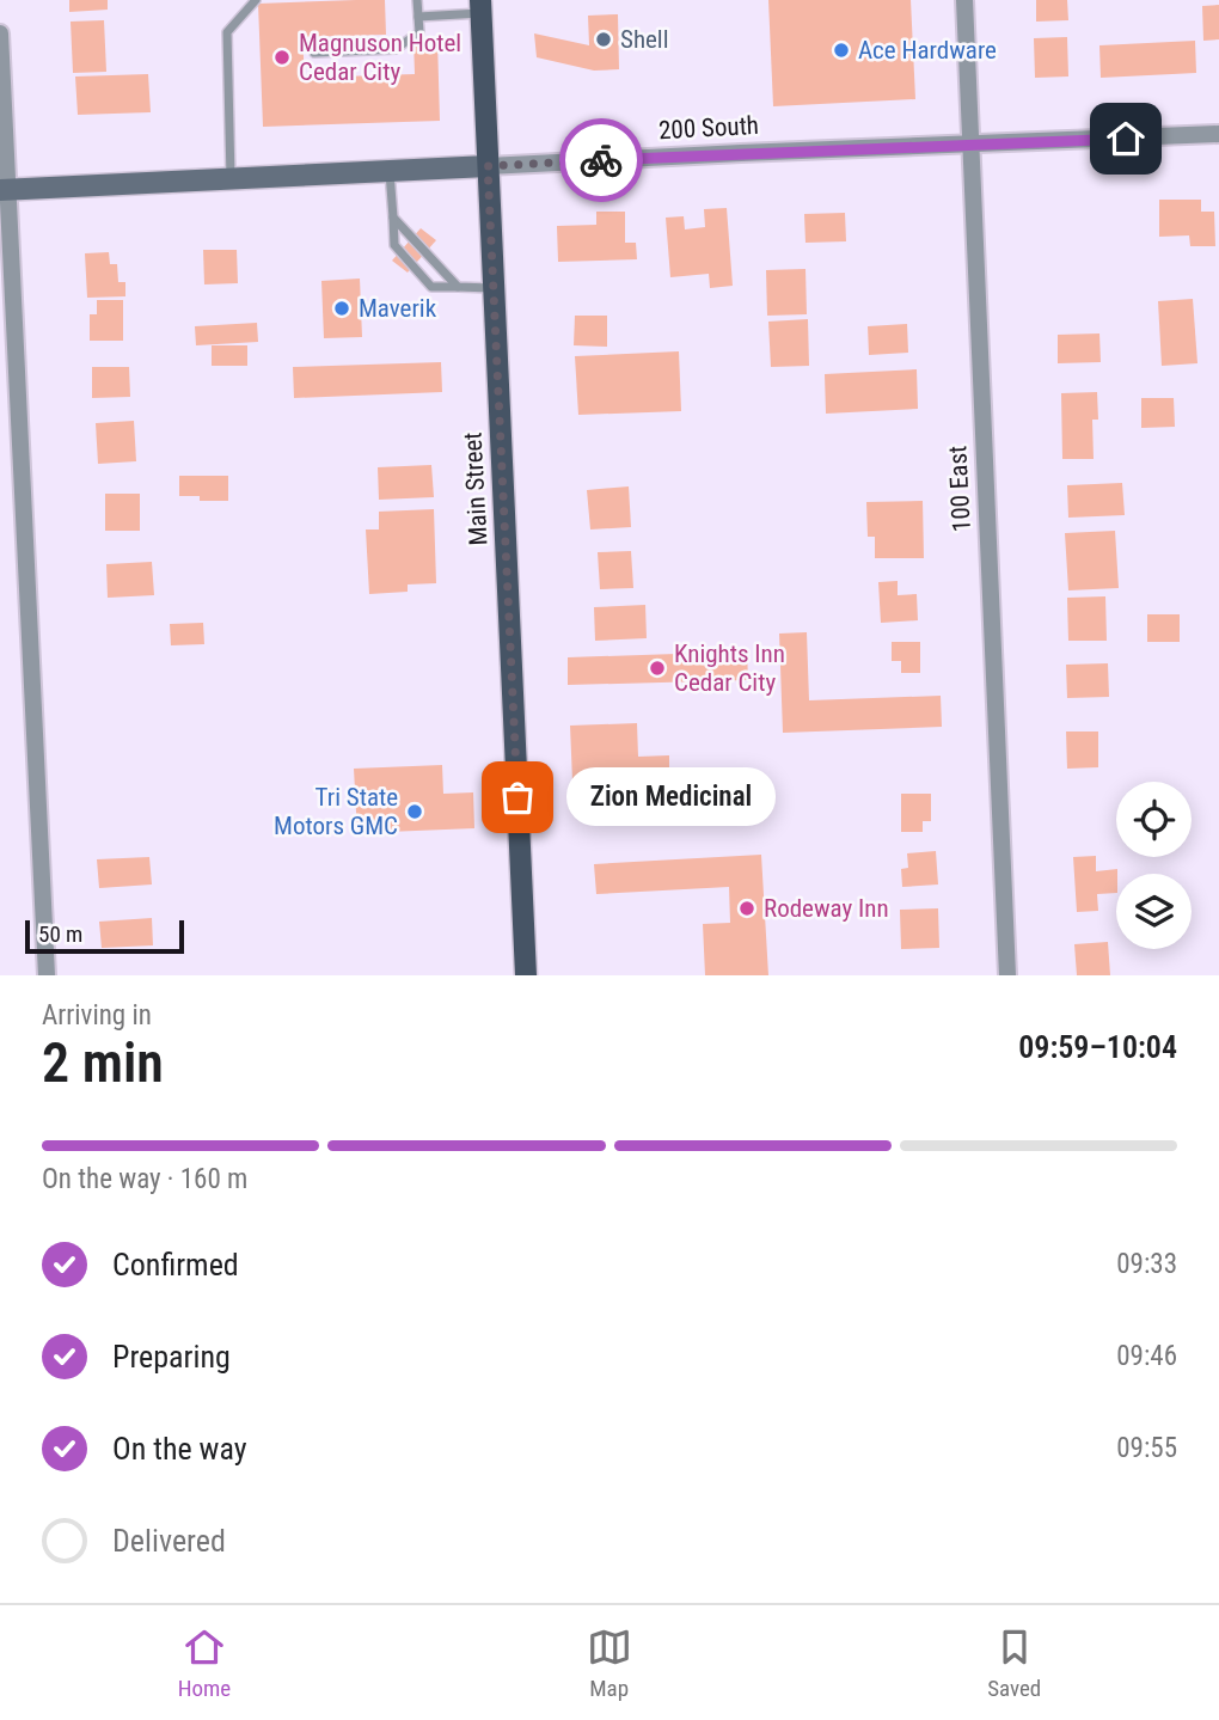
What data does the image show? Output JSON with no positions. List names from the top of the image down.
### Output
{
  "streets": {
    "main road": ["Main Street"],
    "street": ["200 South", "100 East"]
  },
  "crossings": [
    ["200 South", "Main Street"],
    ["200 South", "100 East"]
  ],
  "places": [
    "Shell",
    "Ace Hardware",
    "Magnuson Hotel Cedar City",
    "Maverik",
    "Knights Inn Cedar City",
    "Zion Medicinal",
    "Tri State Motors GMC",
    "Rodeway Inn"
  ],
  "scale_bar": "50 m",
  "page": {
    "bubble": "Zion Medicinal",
    "scale": "50 m",
    "heading": ["2 min", "Arriving in", "09:59–10:04"],
    "bar": "On the way · 160 m",
    "list": [
      ["Confirmed", "09:33"],
      ["Preparing", "09:46"],
      ["On the way", "09:55"],
      "Delivered"
    ],
    "tabs": ["Home", "Map", "Saved"]
  }
}
